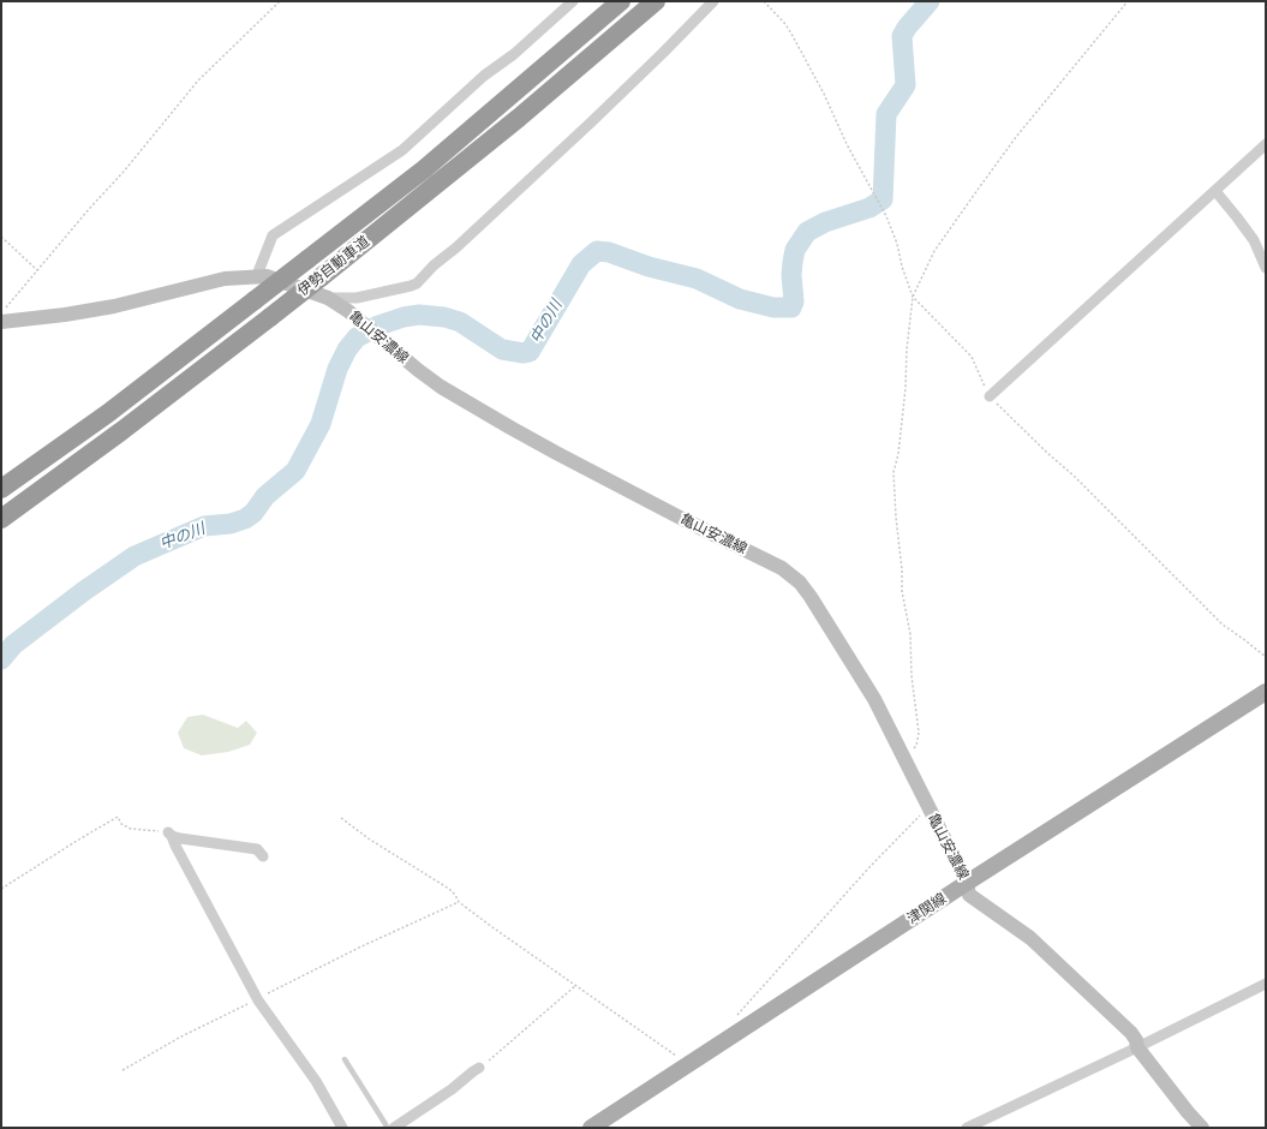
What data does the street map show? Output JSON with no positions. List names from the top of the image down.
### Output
{
  "streets": {
    "highway": ["伊勢自動車道"],
    "main road": ["亀山安濃線", "津関線"]
  },
  "crossings": [
    ["亀山安濃線", "津関線"]
  ],
  "water": ["中の川"]
}
